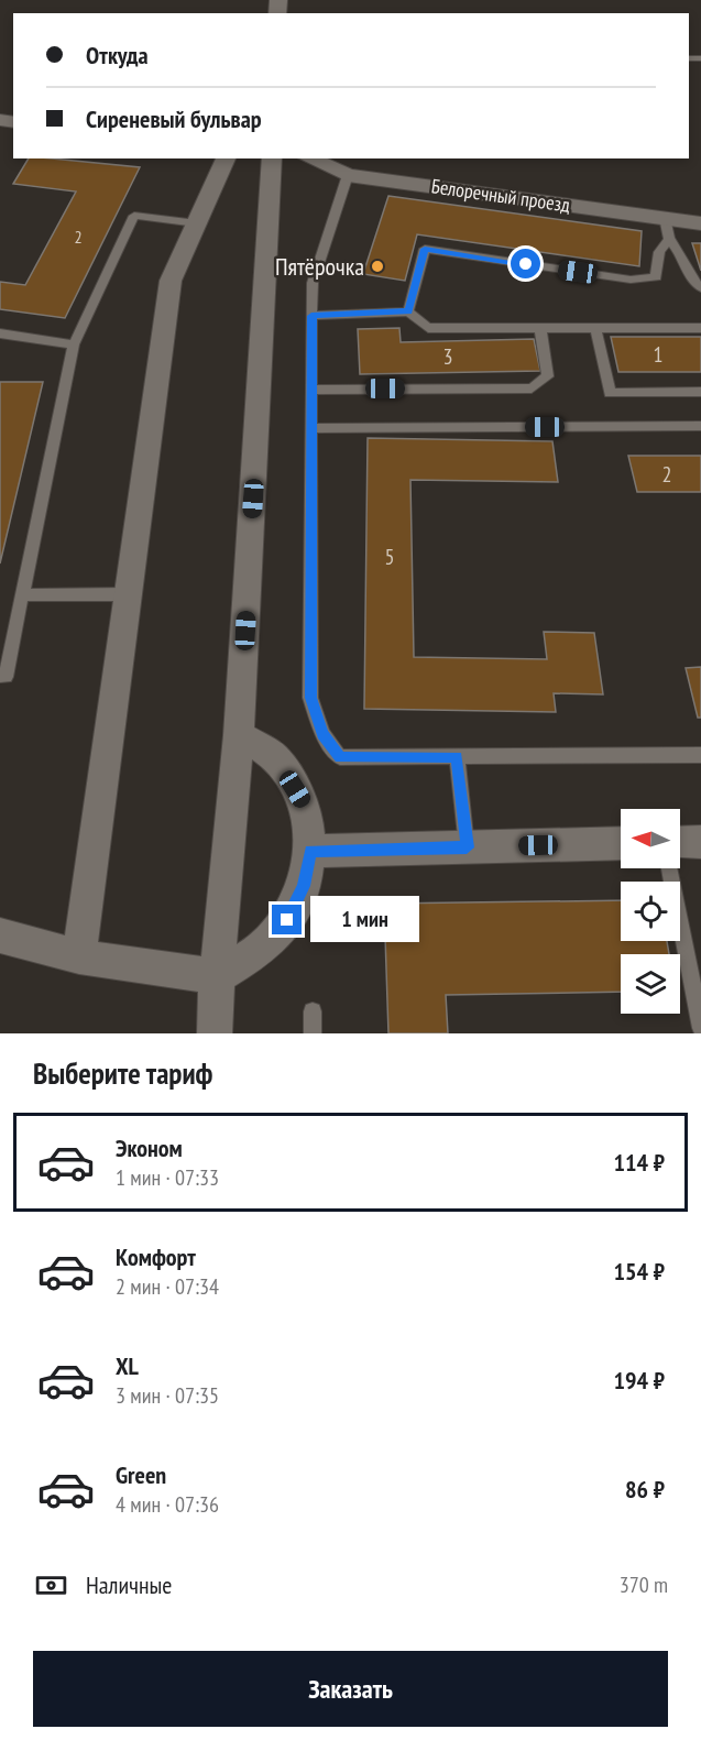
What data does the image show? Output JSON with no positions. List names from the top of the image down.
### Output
{
  "streets": {
    "street": ["Белоречный проезд"]
  },
  "places": ["Пятёрочка"],
  "house_numbers": [
    "2",
    "1",
    "3",
    "2",
    "5"
  ],
  "north": "left",
  "page": {
    "banner": ["Откуда", "Сиреневый бульвар"],
    "bubble": "1 мин",
    "heading": "Выберите тариф",
    "list": [
      {
        "name": "Эконом",
        "note": "1 мин · 07:33",
        "value": "114 ₽"
      },
      {
        "name": "Комфорт",
        "note": "2 мин · 07:34",
        "value": "154 ₽"
      },
      {
        "name": "XL",
        "note": "3 мин · 07:35",
        "value": "194 ₽"
      },
      {
        "name": "Green",
        "note": "4 мин · 07:36",
        "value": "86 ₽"
      }
    ],
    "pay": ["Наличные", "370 m"],
    "buttons": "Заказать"
  }
}
